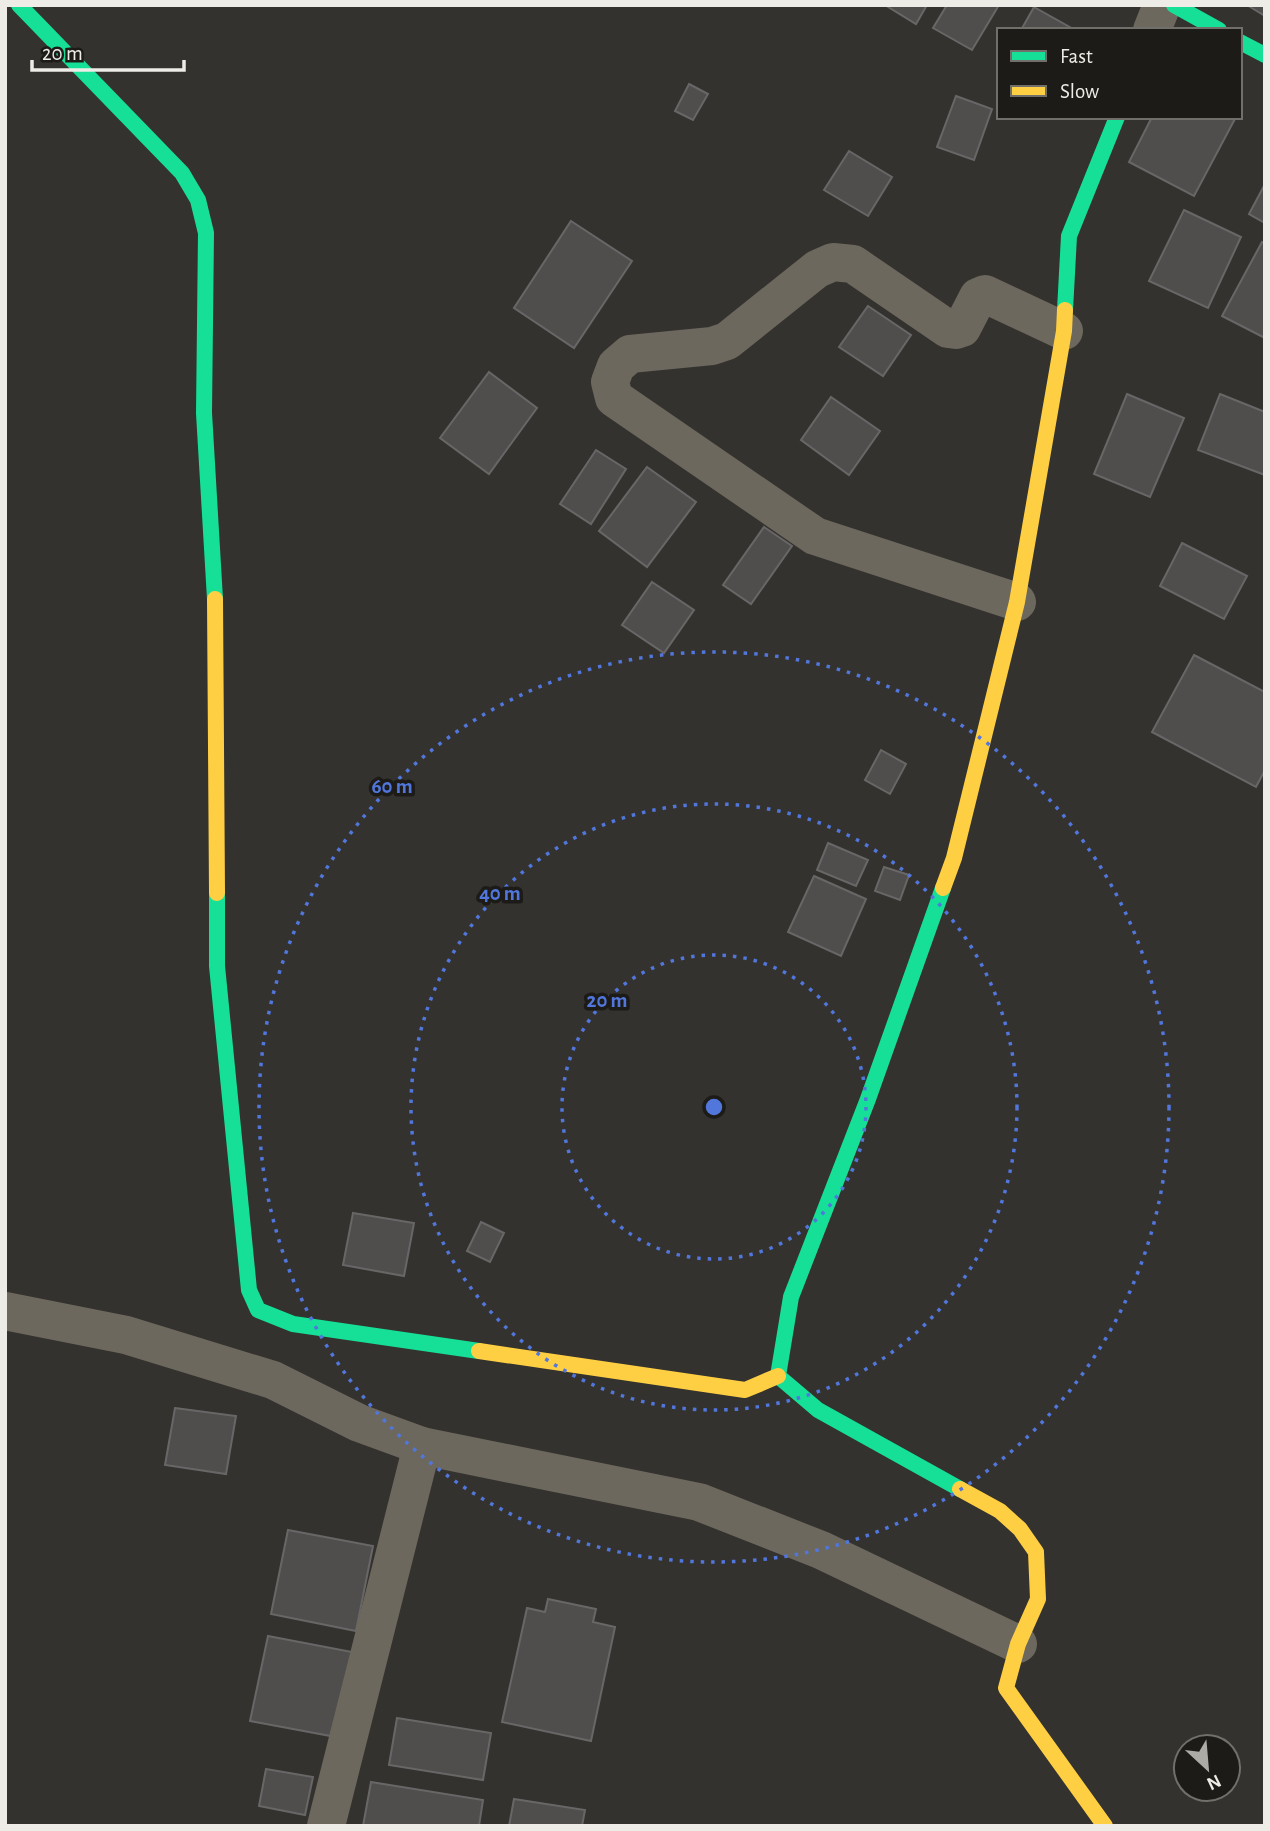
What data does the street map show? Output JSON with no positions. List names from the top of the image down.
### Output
{
  "legend": ["Fast", "Slow"],
  "scale_bar": "20 m",
  "north": "bottom right",
  "rings": ["60 m", "40 m", "20 m"]
}
